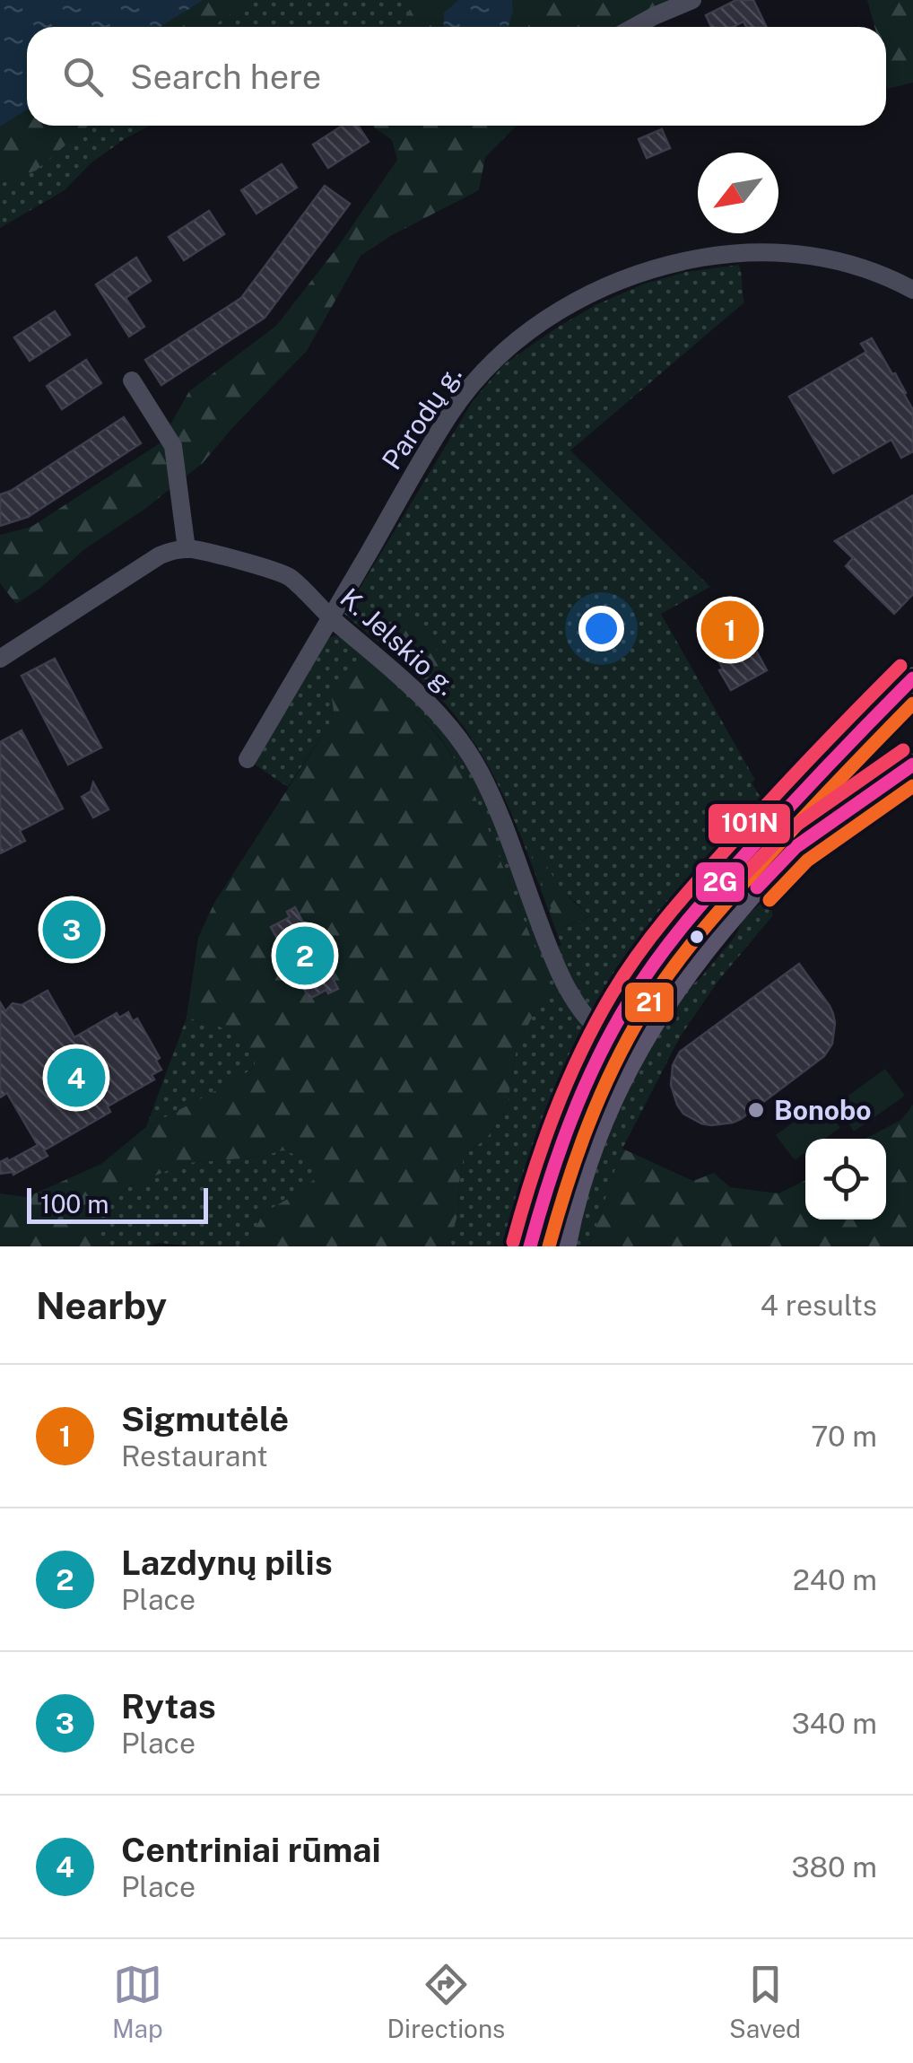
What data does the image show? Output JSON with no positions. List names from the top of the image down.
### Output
{
  "streets": {
    "street": ["Parodų g.", "K. Jelskio g."]
  },
  "crossings": [
    ["Parodų g.", "K. Jelskio g."]
  ],
  "places": ["Bonobo"],
  "lines": ["transit line 101N", "transit line 2G", "transit line 21"],
  "scale_bar": "100 m",
  "north": "bottom left",
  "page": {
    "search": "Search here",
    "pins": [
      "1",
      "3",
      "2",
      "4"
    ],
    "scale": "100 m",
    "heading": ["Nearby", "4 results"],
    "list": [
      {
        "mark": "1",
        "name": "Sigmutėlė",
        "note": "Restaurant",
        "value": "70 m"
      },
      {
        "mark": "2",
        "name": "Lazdynų pilis",
        "note": "Place",
        "value": "240 m"
      },
      {
        "mark": "3",
        "name": "Rytas",
        "note": "Place",
        "value": "340 m"
      },
      {
        "mark": "4",
        "name": "Centriniai rūmai",
        "note": "Place",
        "value": "380 m"
      }
    ],
    "nav": ["Map", "Directions", "Saved"]
  }
}
